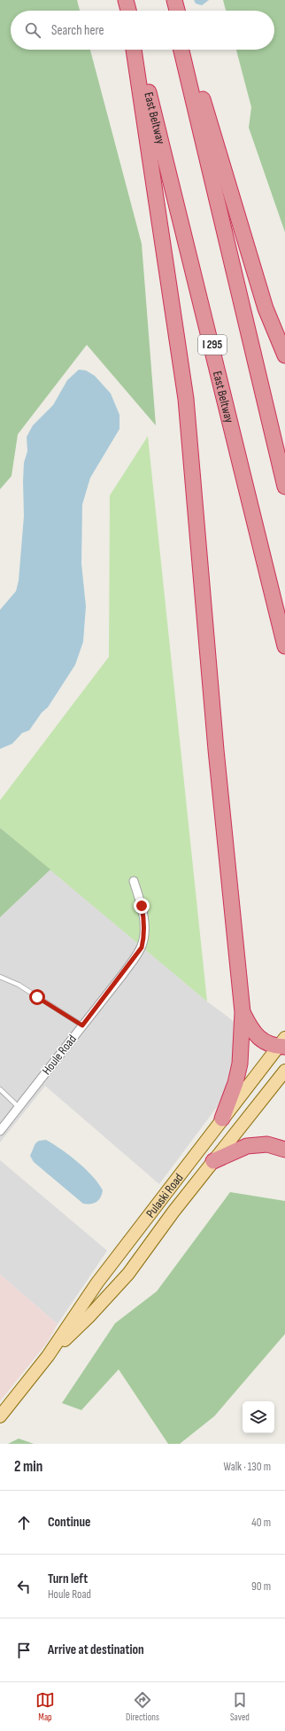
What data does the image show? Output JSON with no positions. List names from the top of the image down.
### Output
{
  "streets": {
    "highway": ["East Beltway", "I 295"],
    "main road": ["Pulaski Road"],
    "street": ["Houle Road"]
  },
  "page": {
    "search": "Search here",
    "heading": ["2 min", "Walk · 130 m"],
    "list": [
      ["Continue", "40 m"],
      ["Turn left", "Houle Road", "90 m"],
      "Arrive at destination"
    ],
    "nav": ["Map", "Directions", "Saved"]
  }
}
